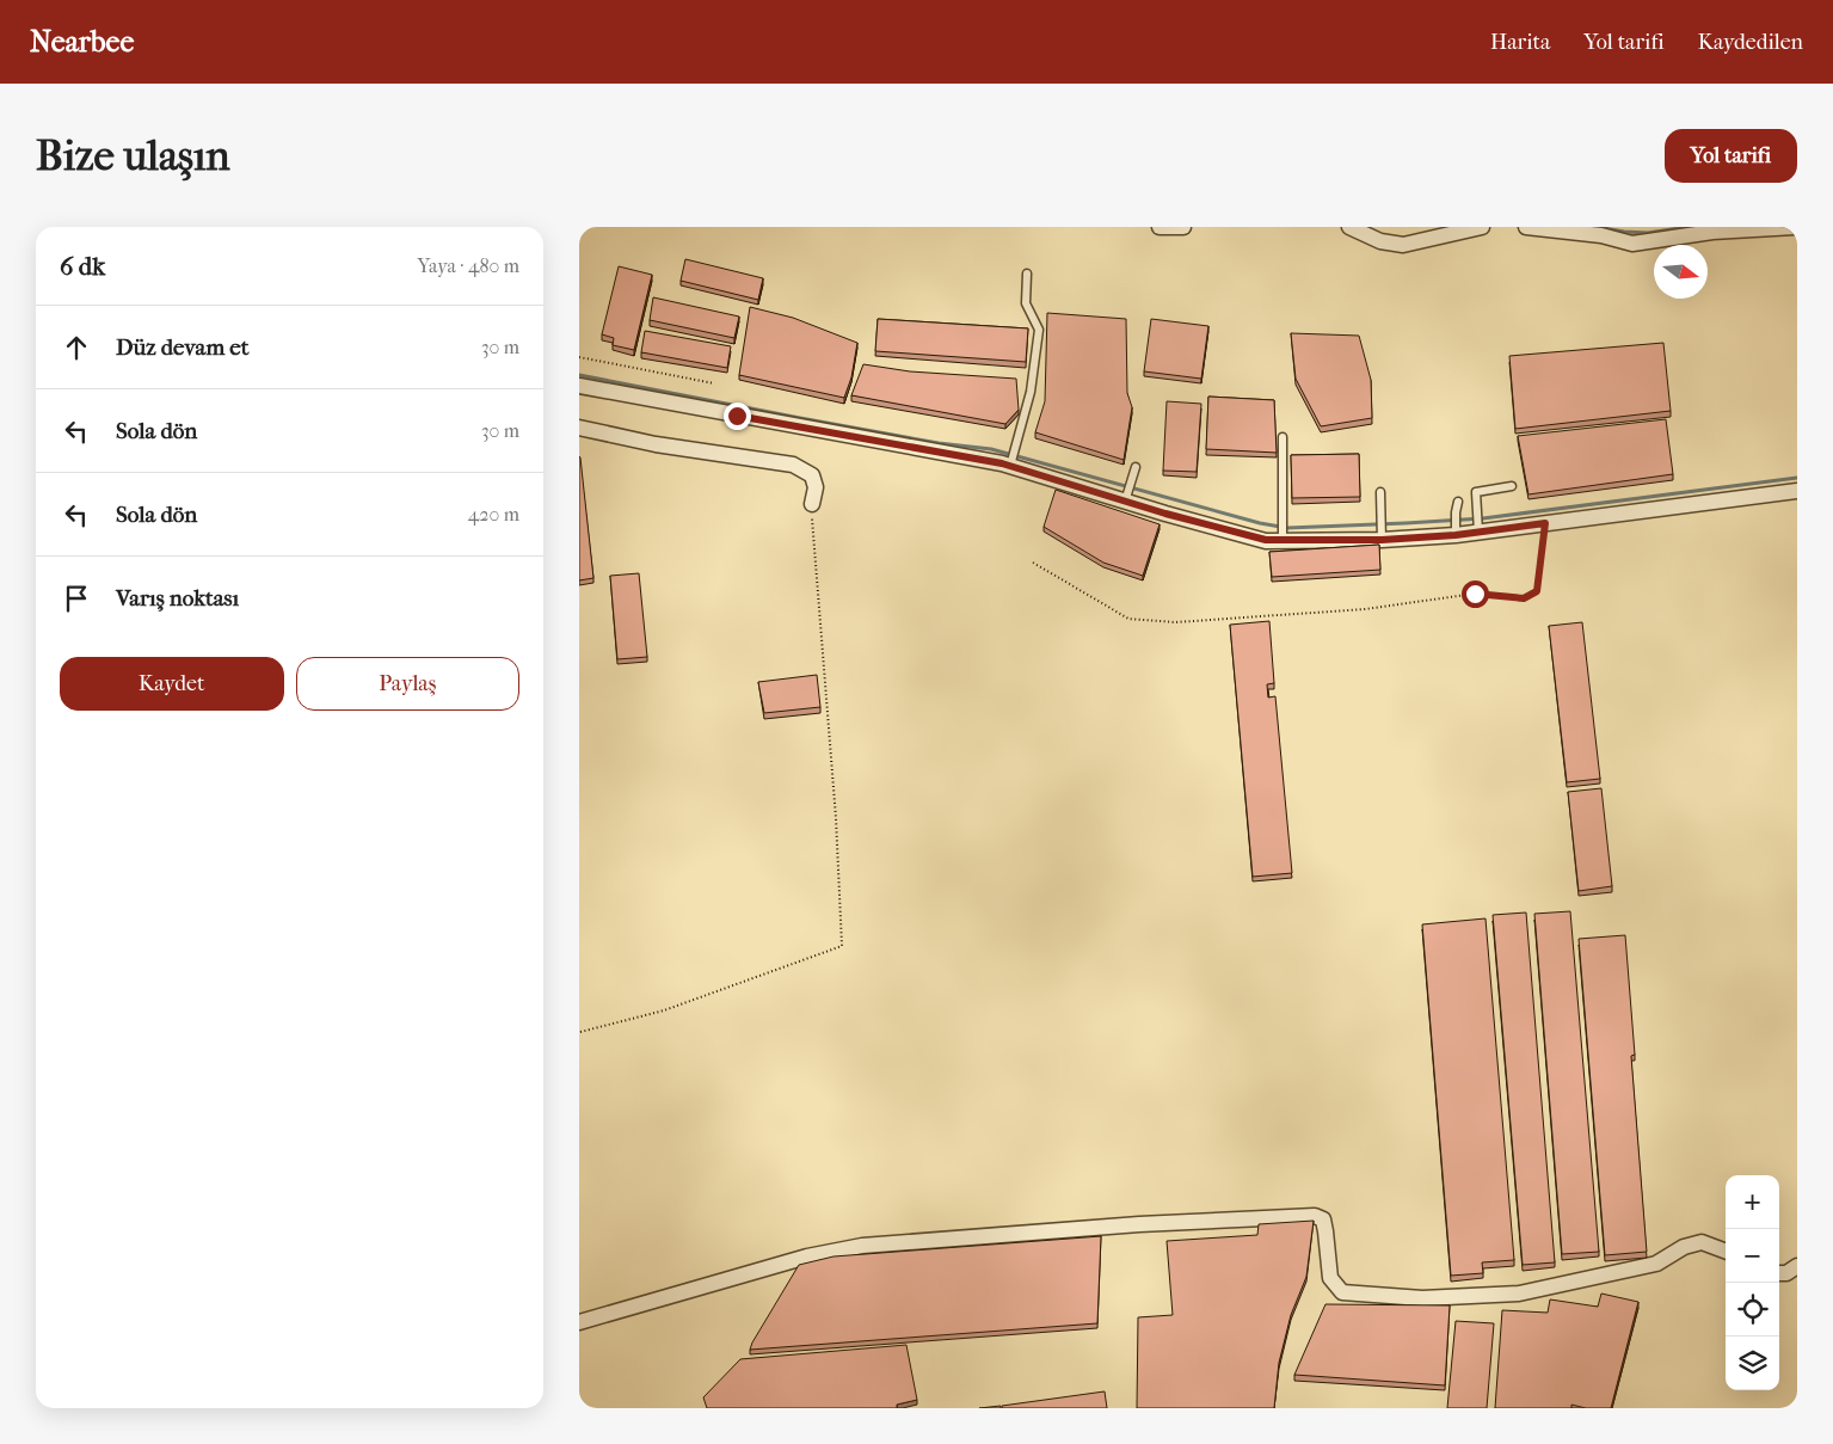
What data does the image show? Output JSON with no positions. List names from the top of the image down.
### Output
{
  "north": "right",
  "page": {
    "header": "Nearbee",
    "nav": ["Harita", "Yol tarifi", "Kaydedilen"],
    "buttons": [
      "Yol tarifi",
      ["Kaydet", "Paylaş"]
    ],
    "title": "Bize ulaşın",
    "heading": ["6 dk", "Yaya · 480 m"],
    "list": [
      ["Düz devam et", "30 m"],
      ["Sola dön", "30 m"],
      ["Sola dön", "420 m"],
      "Varış noktası"
    ],
    "map_buttons": ["+", "−"]
  }
}
